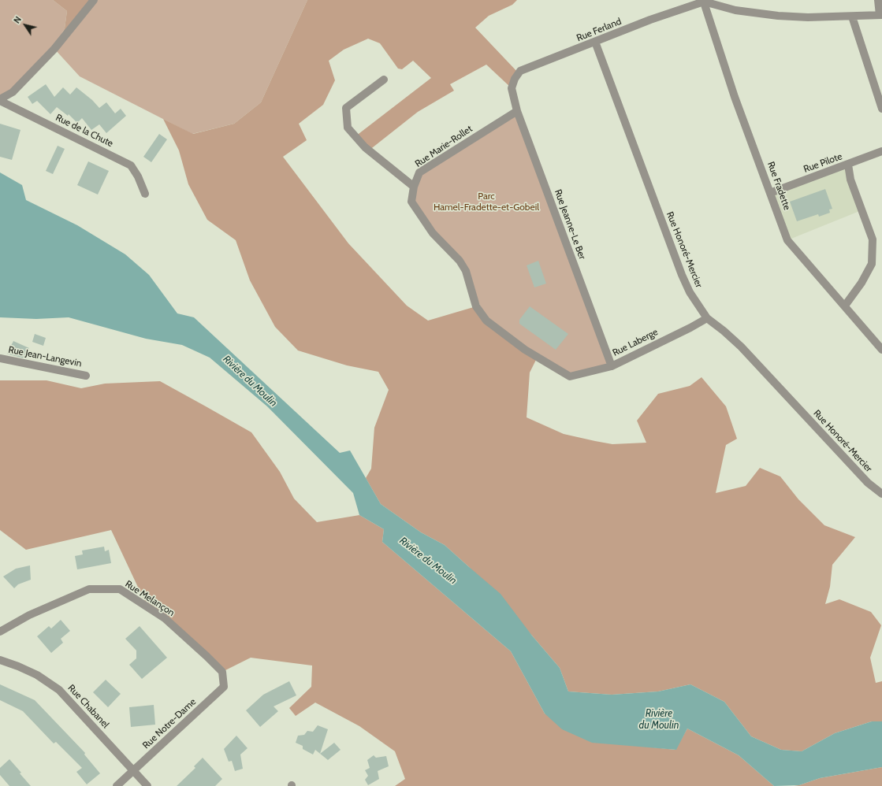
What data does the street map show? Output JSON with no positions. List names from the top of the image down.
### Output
{
  "streets": {
    "street": [
      "Rue Ferland",
      "Rue de la Chute",
      "Rue Marie-Rollet",
      "Rue Pilote",
      "Rue Fradette",
      "Rue Jeanne-Le Ber",
      "Rue Honoré-Mercier",
      "Rue Laberge",
      "Rue Jean-Langevin",
      "Rue Melançon",
      "Rue Chabanel",
      "Rue Notre-Dame"
    ]
  },
  "crossings": [
    ["Rue Ferland", "Rue Fradette"],
    ["Rue Ferland", "Rue Jeanne-Le Ber"],
    ["Rue Ferland", "Rue Honoré-Mercier"],
    ["Rue Marie-Rollet", "Rue Jeanne-Le Ber"],
    ["Rue Marie-Rollet", "Rue Laberge"],
    ["Rue Pilote", "Rue Fradette"],
    ["Rue Jeanne-Le Ber", "Rue Laberge"],
    ["Rue Honoré-Mercier", "Rue Laberge"],
    ["Rue Melançon", "Rue Notre-Dame"],
    ["Rue Chabanel", "Rue Notre-Dame"]
  ],
  "water": ["Rivière du Moulin"],
  "parks": ["Parc Hamel-Fradette-et-Gobeil"],
  "north": "top left"
}
